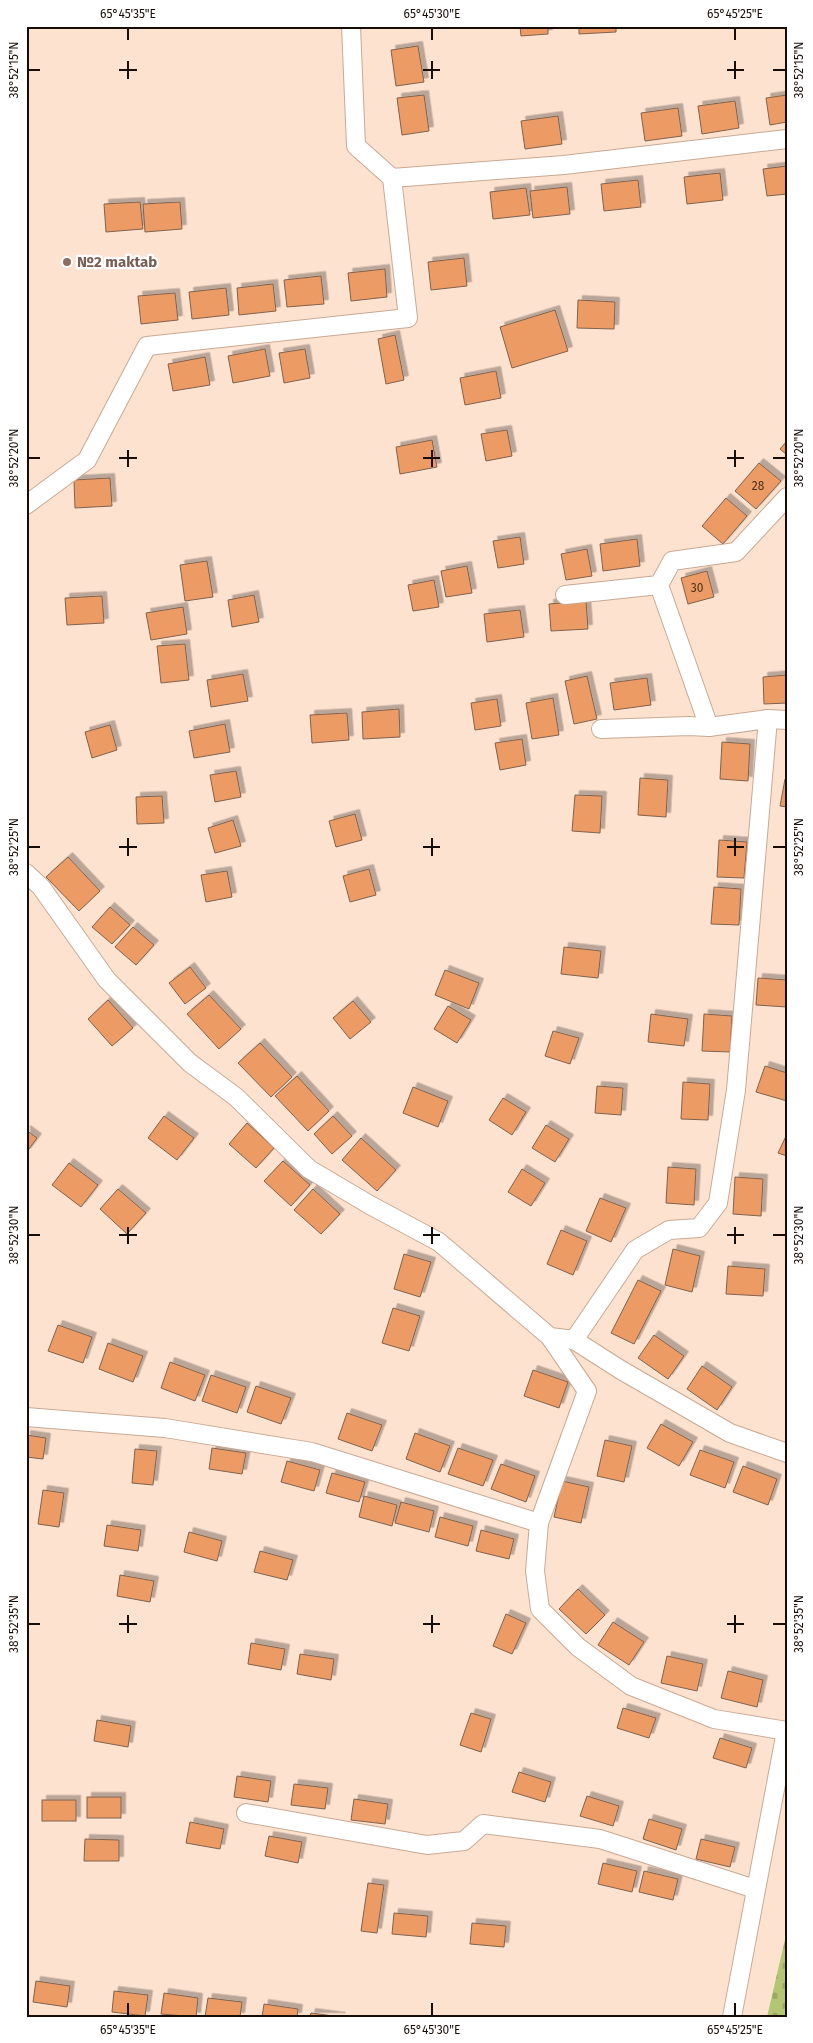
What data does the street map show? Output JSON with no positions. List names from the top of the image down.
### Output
{
  "places": ["№2 maktab"],
  "house_numbers": ["28", "30"],
  "coordinates": [
    "65°45'35\"E",
    "65°45'30\"E",
    "65°45'25\"E",
    "38°52'15\"N",
    "38°52'20\"N",
    "38°52'25\"N",
    "38°52'30\"N",
    "38°52'35\"N"
  ]
}
